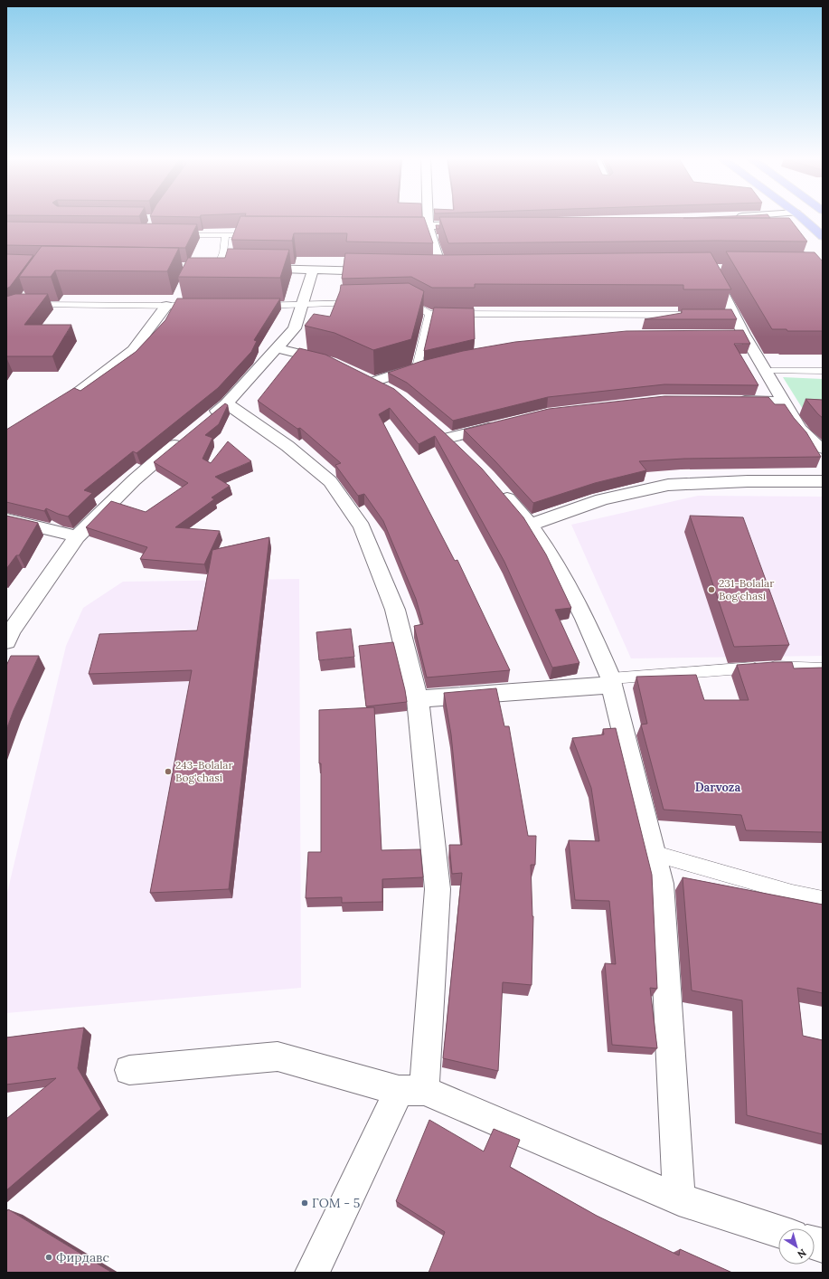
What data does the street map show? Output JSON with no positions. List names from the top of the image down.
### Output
{
  "districts": ["Darvoza"],
  "places": [
    "231-Bolalar Bog'chasi",
    "243-Bolalar Bog'chasi",
    "ГОМ - 5",
    "Фирдавс"
  ],
  "north": "bottom right"
}
